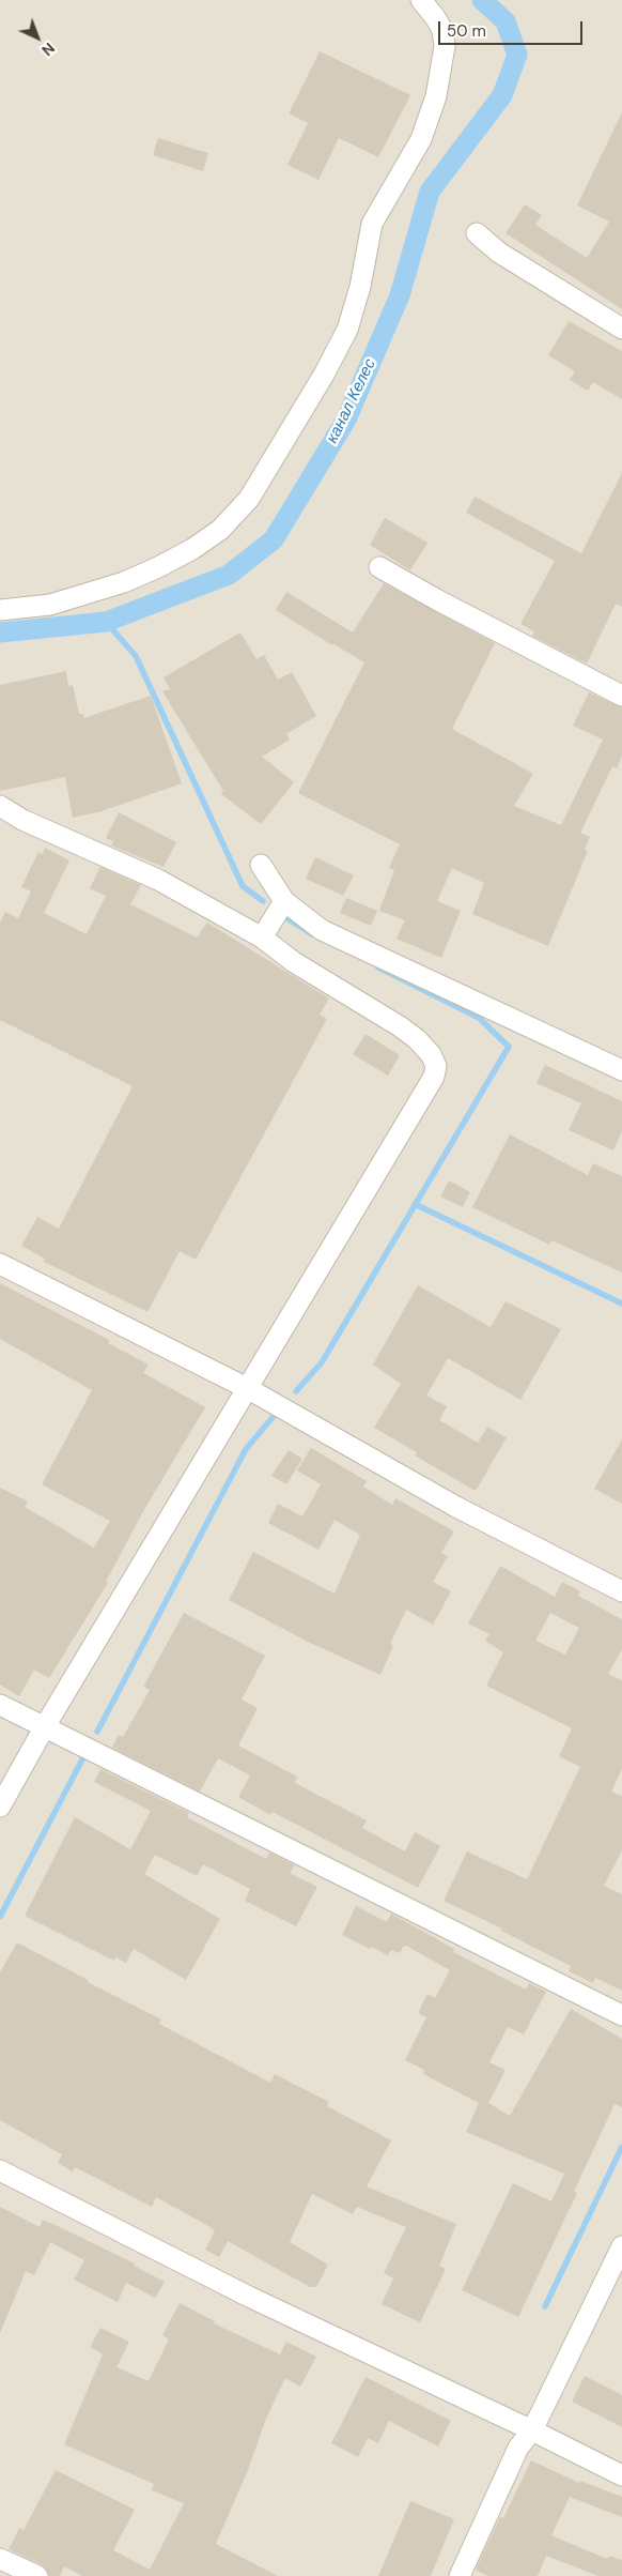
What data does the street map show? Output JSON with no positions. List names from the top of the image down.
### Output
{
  "water": ["канал Келес"],
  "scale_bar": "50 m",
  "north": "bottom right"
}
